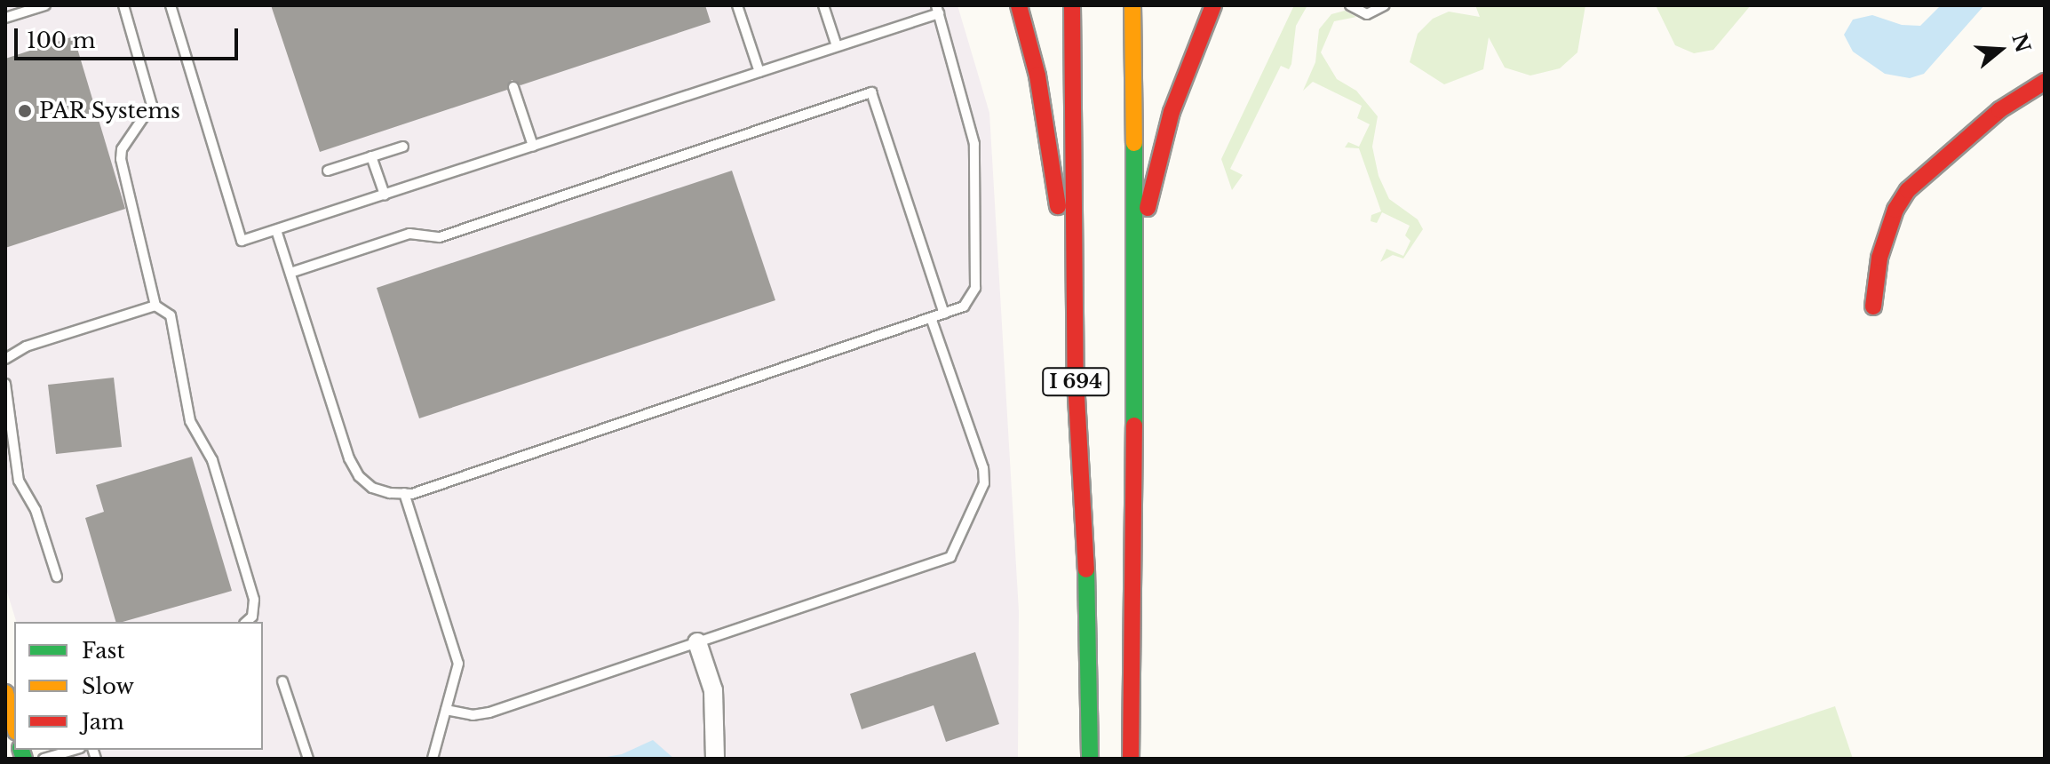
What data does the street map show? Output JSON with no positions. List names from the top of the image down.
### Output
{
  "streets": {
    "main road": ["I 694"]
  },
  "places": ["PAR Systems"],
  "legend": ["Fast", "Slow", "Jam"],
  "scale_bar": "100 m",
  "north": "right"
}
